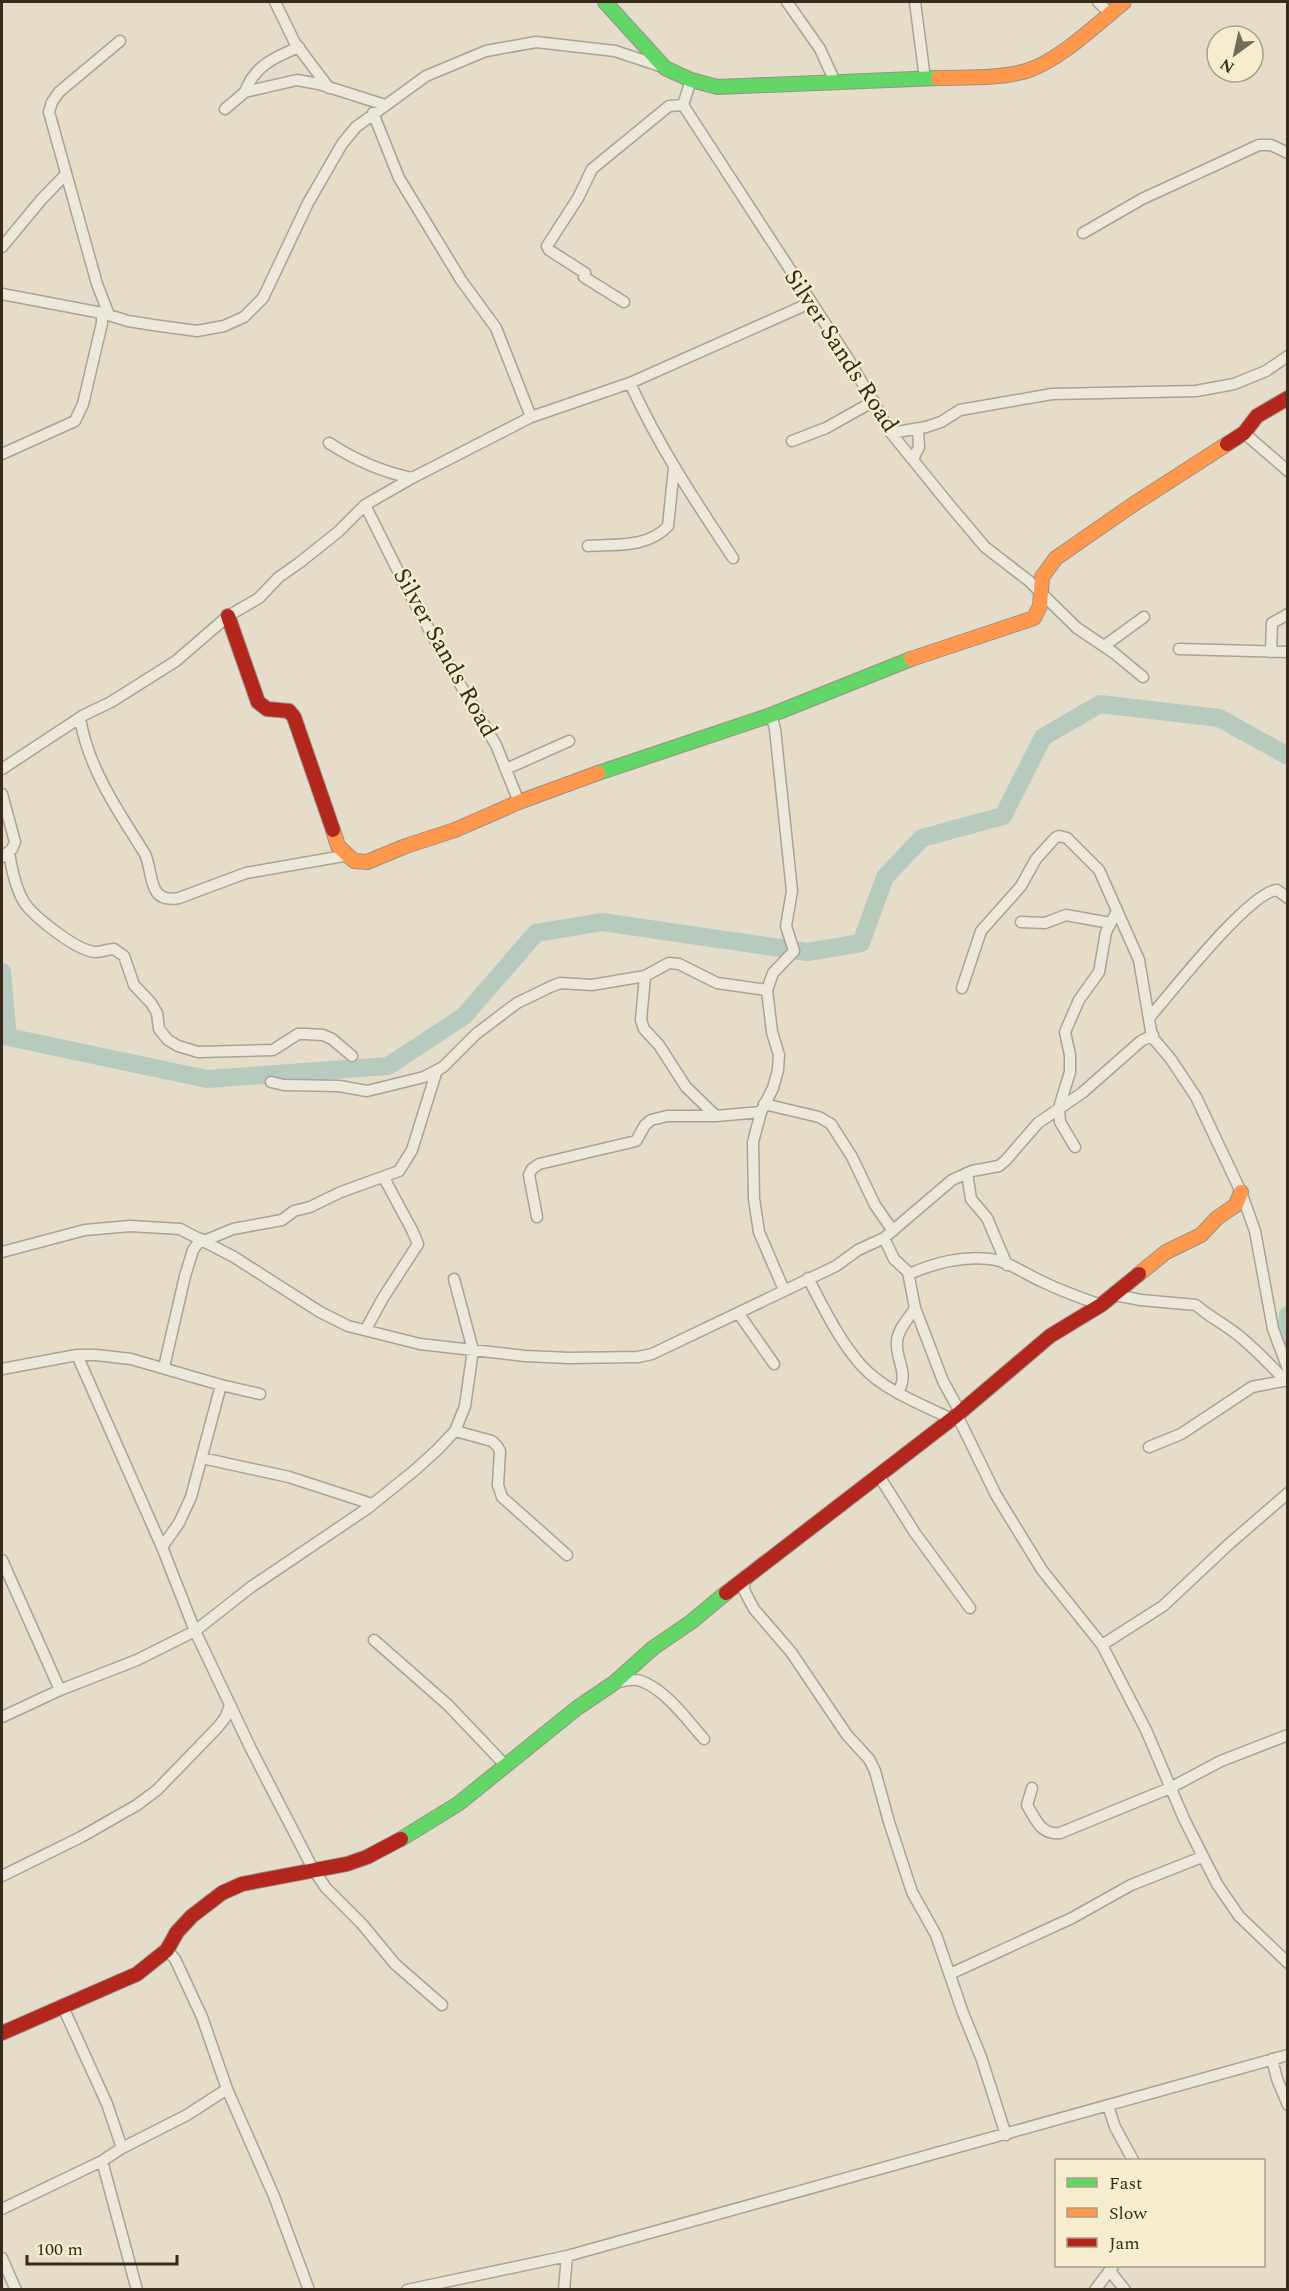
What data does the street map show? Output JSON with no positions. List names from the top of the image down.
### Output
{
  "streets": {
    "street": ["Silver Sands Road"]
  },
  "legend": ["Fast", "Slow", "Jam"],
  "scale_bar": "100 m",
  "north": "bottom left"
}
